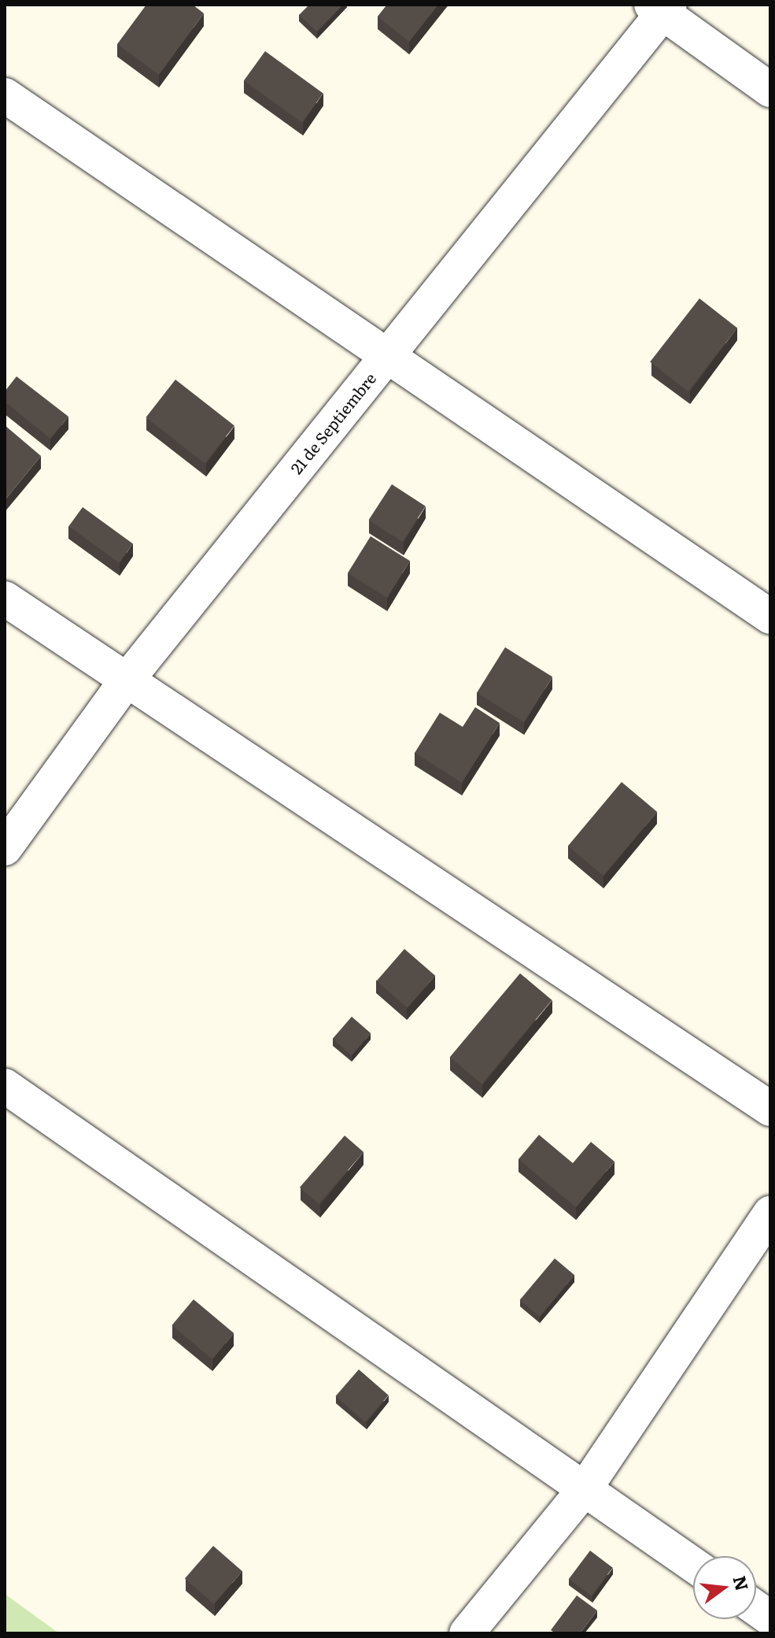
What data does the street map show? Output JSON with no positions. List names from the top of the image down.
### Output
{
  "streets": {
    "street": ["21 de Septiembre"]
  },
  "north": "right"
}
